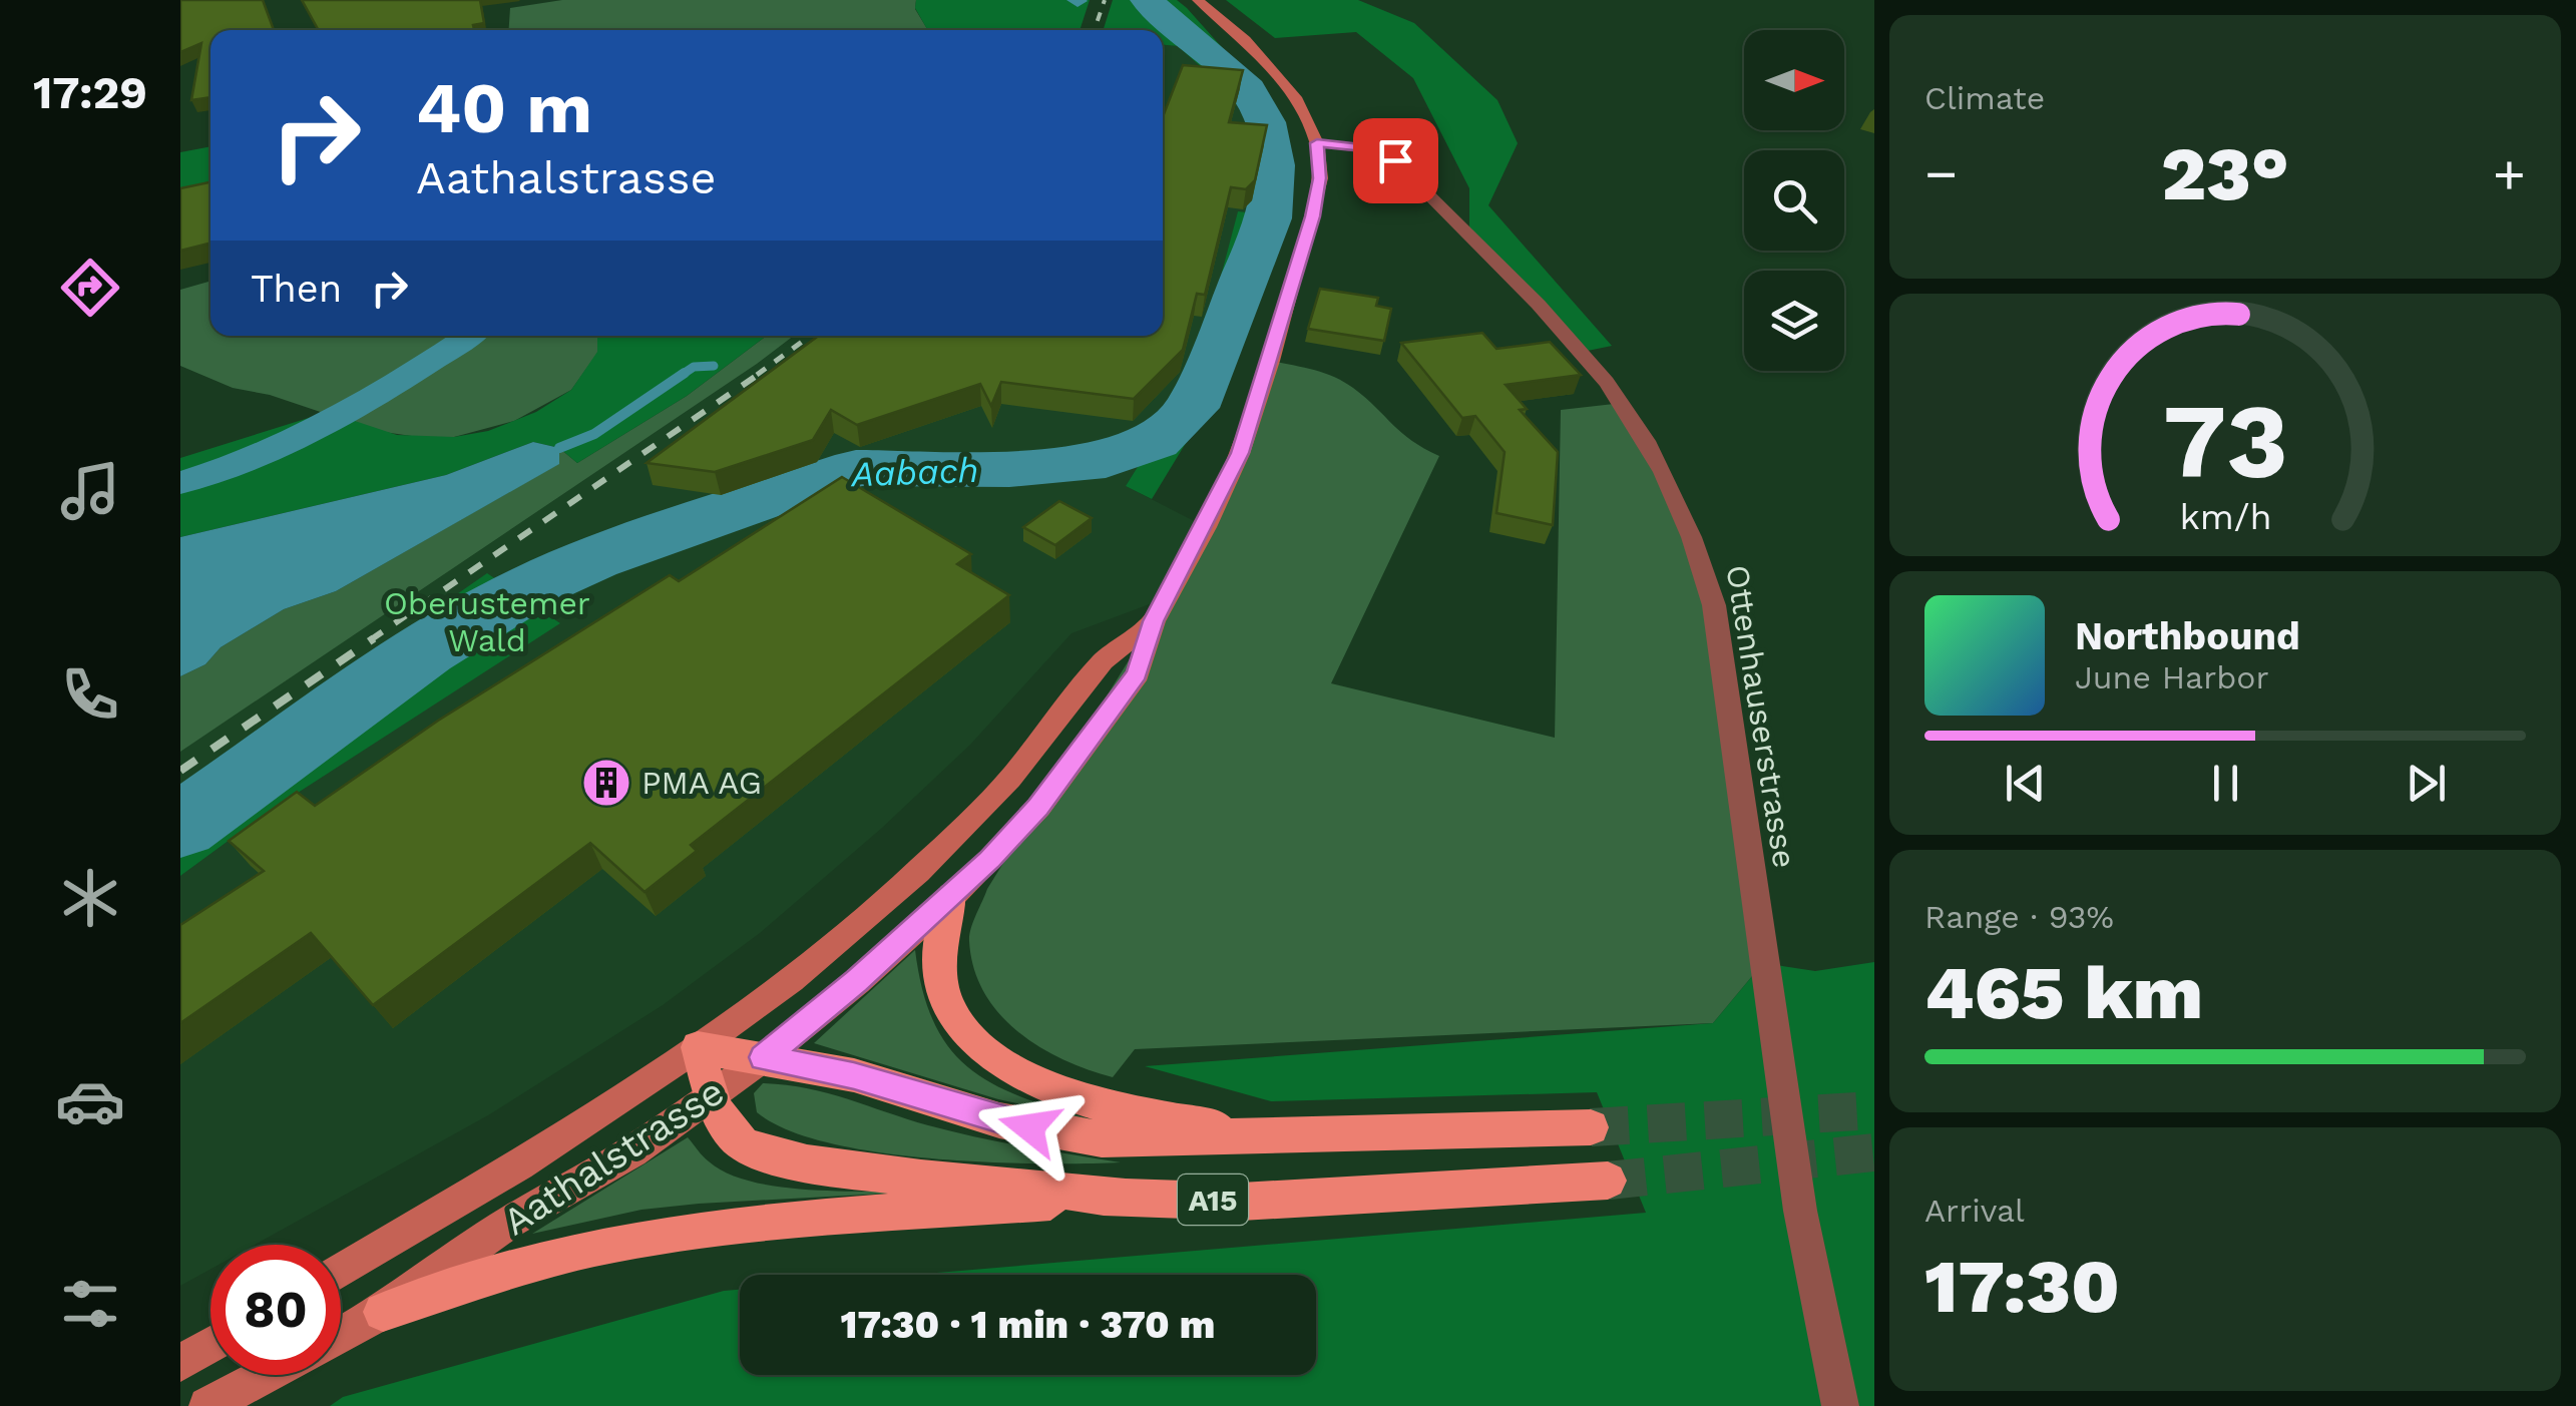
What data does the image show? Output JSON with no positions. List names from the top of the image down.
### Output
{
  "streets": {
    "highway": ["A15"],
    "main road": ["Aathalstrasse"],
    "street": ["Ottenhauserstrasse"]
  },
  "crossings": [
    ["Ottenhauserstrasse", "Aathalstrasse"],
    ["Aathalstrasse", "A15"]
  ],
  "water": ["Aabach"],
  "parks": ["Oberustemer Wald"],
  "places": {
    "building": ["PMA AG"]
  },
  "north": "right",
  "page": {
    "tabs": "17:29",
    "tile": [
      "Climate",
      ["Range · 93%", "465 km"],
      ["Arrival", "17:30"]
    ],
    "turn": ["40 m", "Aathalstrasse"],
    "heat": ["−", "23°", "+"],
    "then": "Then",
    "song": ["Northbound", "June Harbor"],
    "limit": "80",
    "trip": "17:30 · 1 min · 370 m",
    "gauge": ["73", "km/h"]
  }
}
